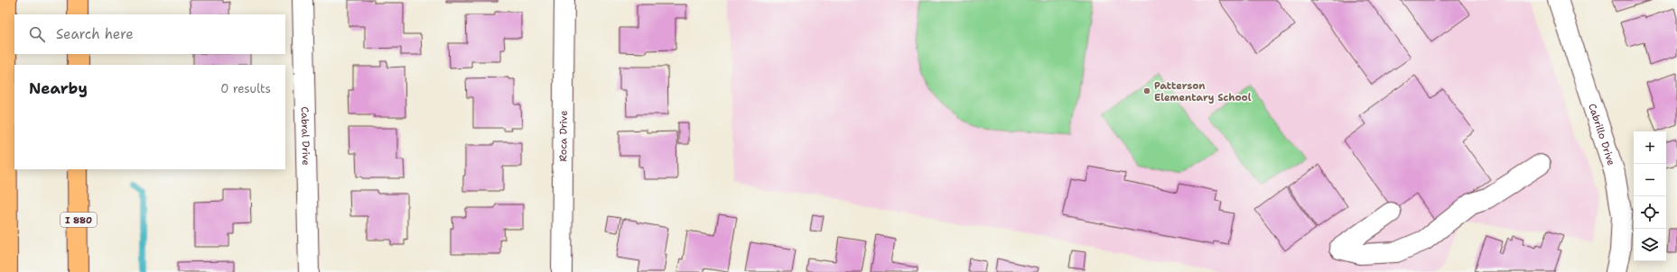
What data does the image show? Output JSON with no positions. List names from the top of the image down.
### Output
{
  "streets": {
    "highway": ["I 880"],
    "street": ["Cabrillo Drive", "Cabral Drive", "Roca Drive"]
  },
  "places": ["Patterson Elementary School"],
  "page": {
    "search": "Search here",
    "heading": ["Nearby", "0 results"],
    "map_buttons": ["+", "−"]
  }
}
